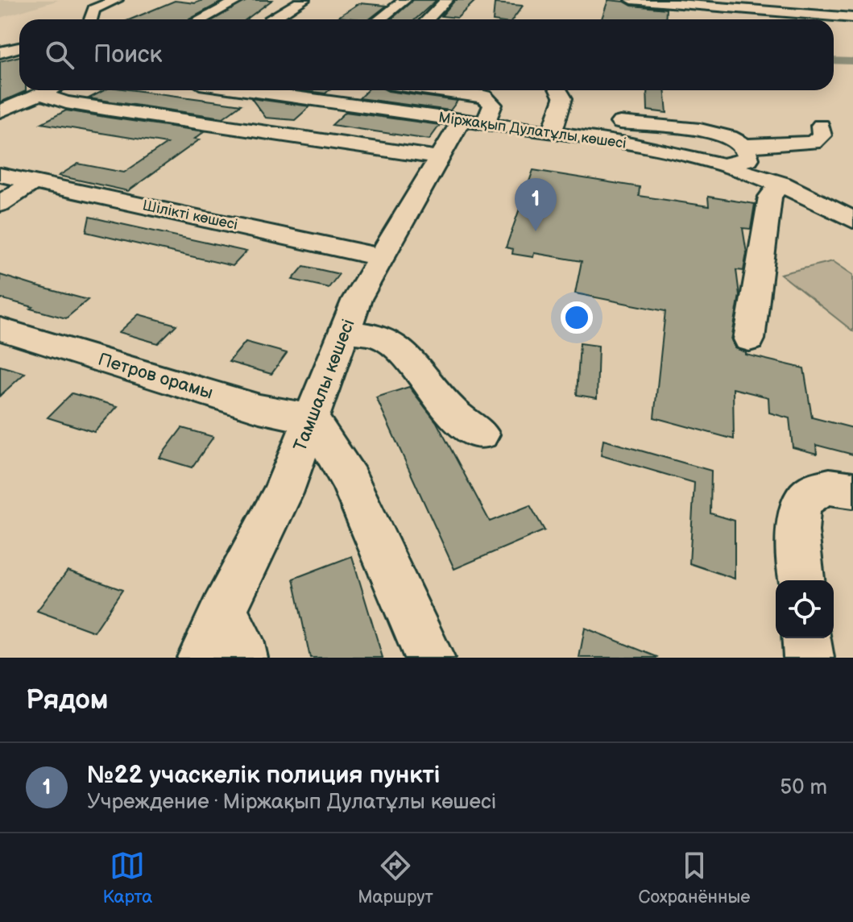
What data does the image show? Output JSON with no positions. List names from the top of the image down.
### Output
{
  "streets": {
    "street": [
      "Міржақып Дулатұлы көшесі",
      "Шілікті көшесі",
      "Петров орамы",
      "Тамшалы көшесі"
    ]
  },
  "crossings": [
    ["Міржақып Дулатұлы көшесі", "Тамшалы көшесі"],
    ["Шілікті көшесі", "Тамшалы көшесі"],
    ["Петров орамы", "Тамшалы көшесі"]
  ],
  "page": {
    "search": "Поиск",
    "pins": "1",
    "heading": "Рядом",
    "list": [
      {
        "mark": "1",
        "name": "№22 учаскелік полиция пункті",
        "note": "Учреждение · Міржақып Дулатұлы көшесі",
        "value": "50 m"
      }
    ],
    "nav": ["Карта", "Маршрут", "Сохранённые"]
  }
}
